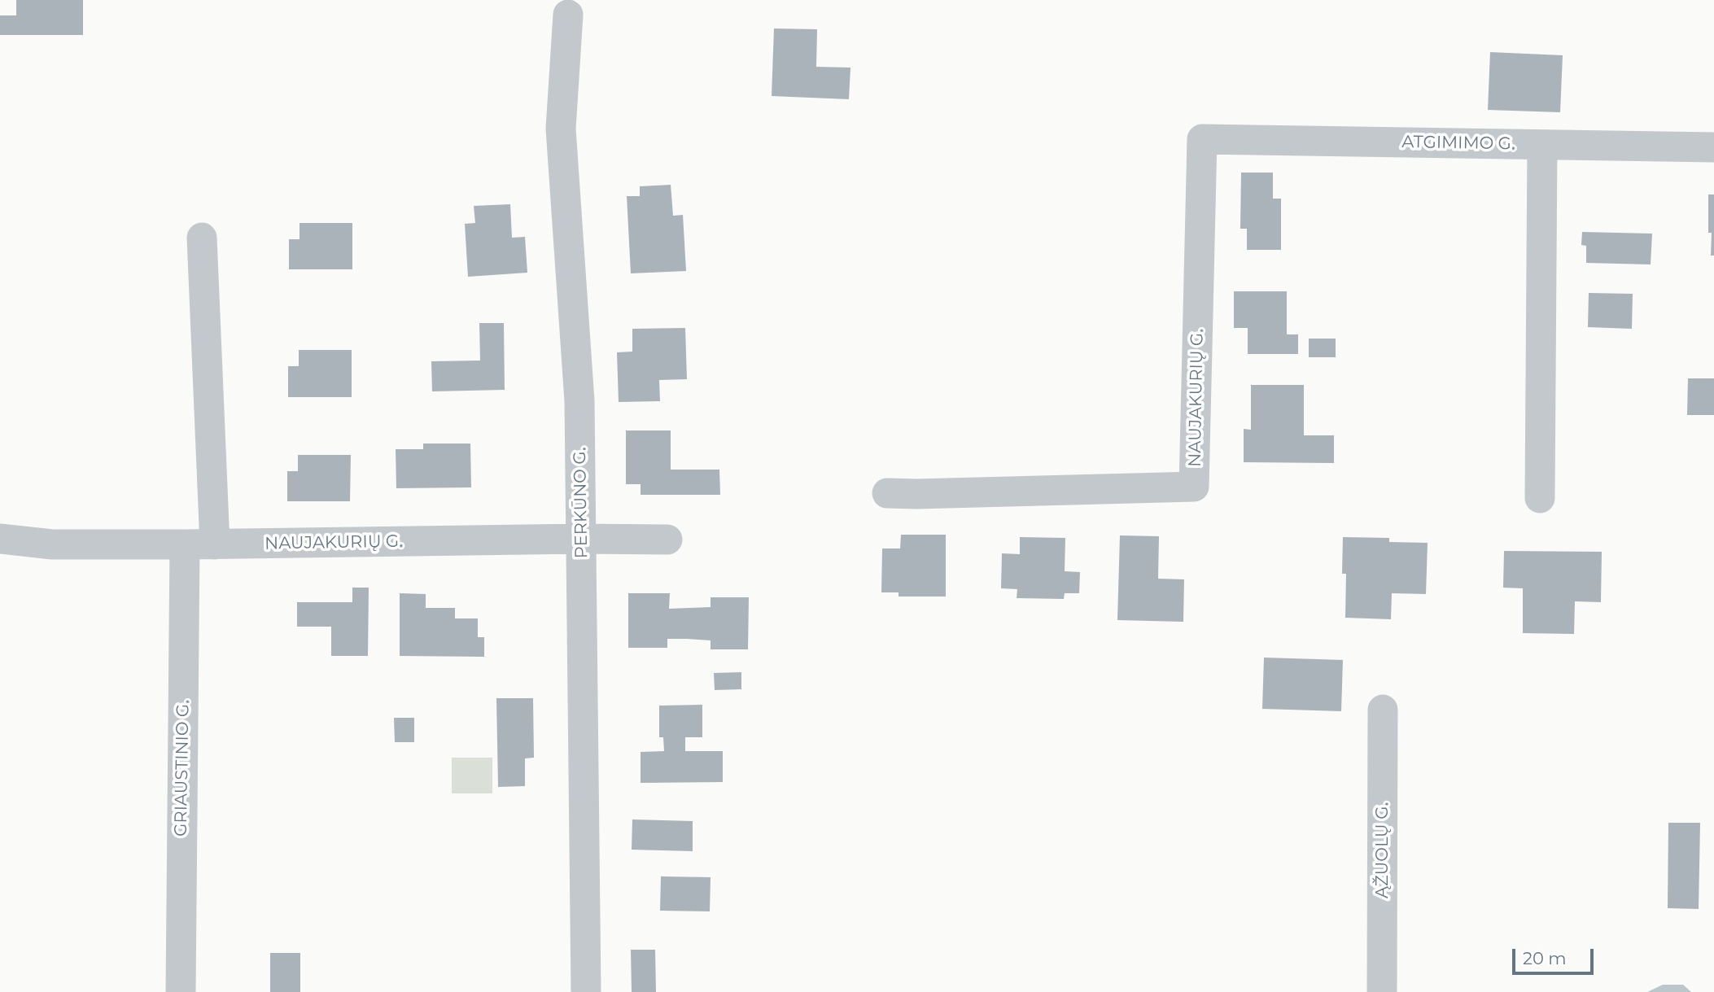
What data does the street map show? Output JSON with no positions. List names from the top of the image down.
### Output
{
  "streets": {
    "street": [
      "ATGIMIMO G.",
      "NAUJAKURIŲ G.",
      "PERKŪNO G.",
      "GRIAUSTINIO G.",
      "ĄŽUOLŲ G."
    ]
  },
  "crossings": [
    ["ATGIMIMO G.", "NAUJAKURIŲ G."],
    ["NAUJAKURIŲ G.", "PERKŪNO G."],
    ["NAUJAKURIŲ G.", "GRIAUSTINIO G."]
  ],
  "scale_bar": "20 m"
}
